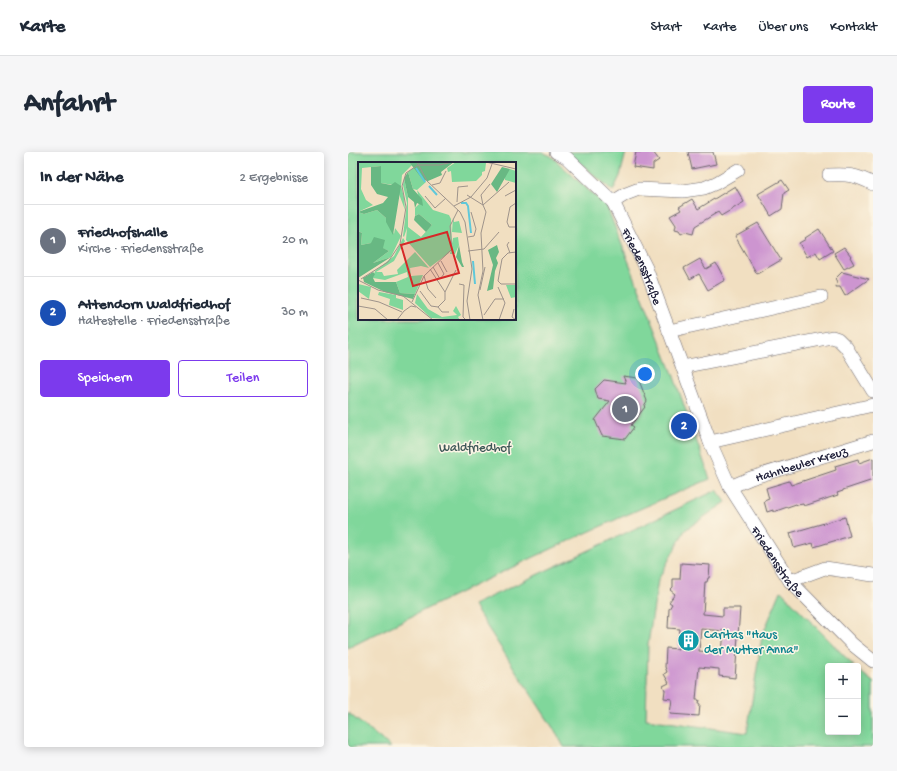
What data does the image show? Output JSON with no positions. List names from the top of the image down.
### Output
{
  "streets": {
    "street": ["Friedensstraße", "Hahnbeuler Kreuz"]
  },
  "crossings": [
    ["Friedensstraße", "Hahnbeuler Kreuz"]
  ],
  "parks": ["Waldfriedhof"],
  "places": {
    "building": ["Caritas \"Haus der Mutter Anna\""]
  },
  "page": {
    "header": "Karte",
    "nav": [
      "Start",
      "Karte",
      "Über uns",
      "Kontakt"
    ],
    "buttons": [
      "Route",
      ["Speichern", "Teilen"]
    ],
    "title": "Anfahrt",
    "heading": ["In der Nähe", "2 Ergebnisse"],
    "list": [
      {
        "mark": "1",
        "name": "Friedhofshalle",
        "note": "Kirche · Friedensstraße",
        "value": "20 m"
      },
      {
        "mark": "2",
        "name": "Attendorn Waldfriedhof",
        "note": "Haltestelle · Friedensstraße",
        "value": "30 m"
      }
    ],
    "pins": ["1", "2"],
    "map_buttons": ["+", "−"]
  }
}
